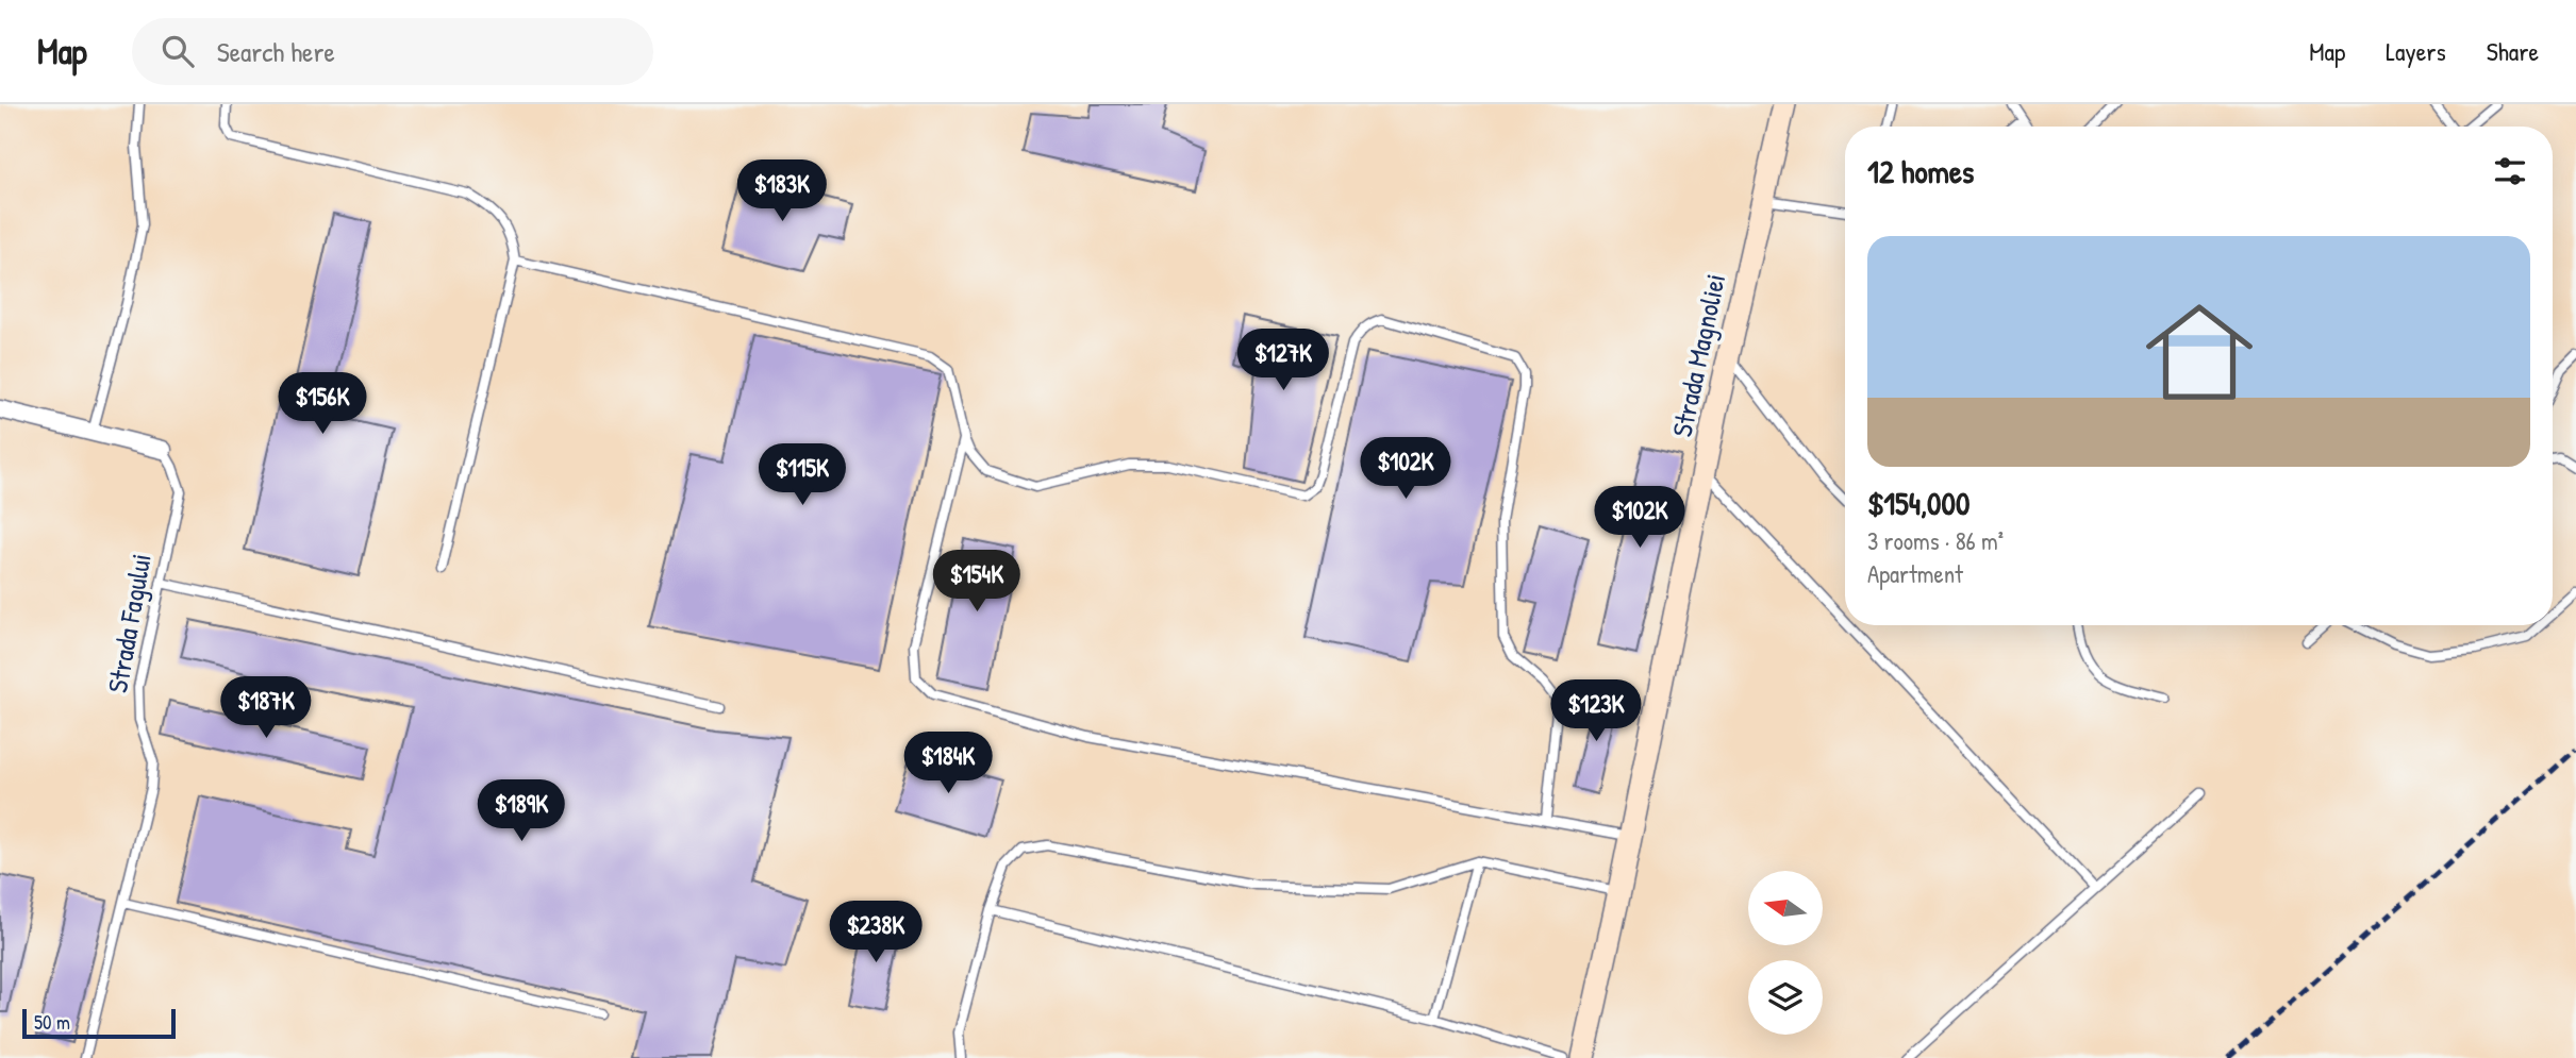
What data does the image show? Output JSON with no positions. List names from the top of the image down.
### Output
{
  "streets": {
    "main road": ["Strada Magnoliei"],
    "street": ["Strada Fagului"]
  },
  "scale_bar": "50 m",
  "north": "left",
  "page": {
    "header": "Map",
    "search": "Search here",
    "nav": ["Map", "Layers", "Share"],
    "heading": "12 homes",
    "price": [
      "$183K",
      "$127K",
      "$156K",
      "$102K",
      "$115K",
      "$102K",
      "$154K",
      "$187K",
      "$123K",
      "$184K",
      "$189K",
      "$238K"
    ],
    "list": [
      {
        "name": "$154,000",
        "note": "3 rooms · 86 m² · Apartment"
      }
    ],
    "scale": "50 m"
  }
}
